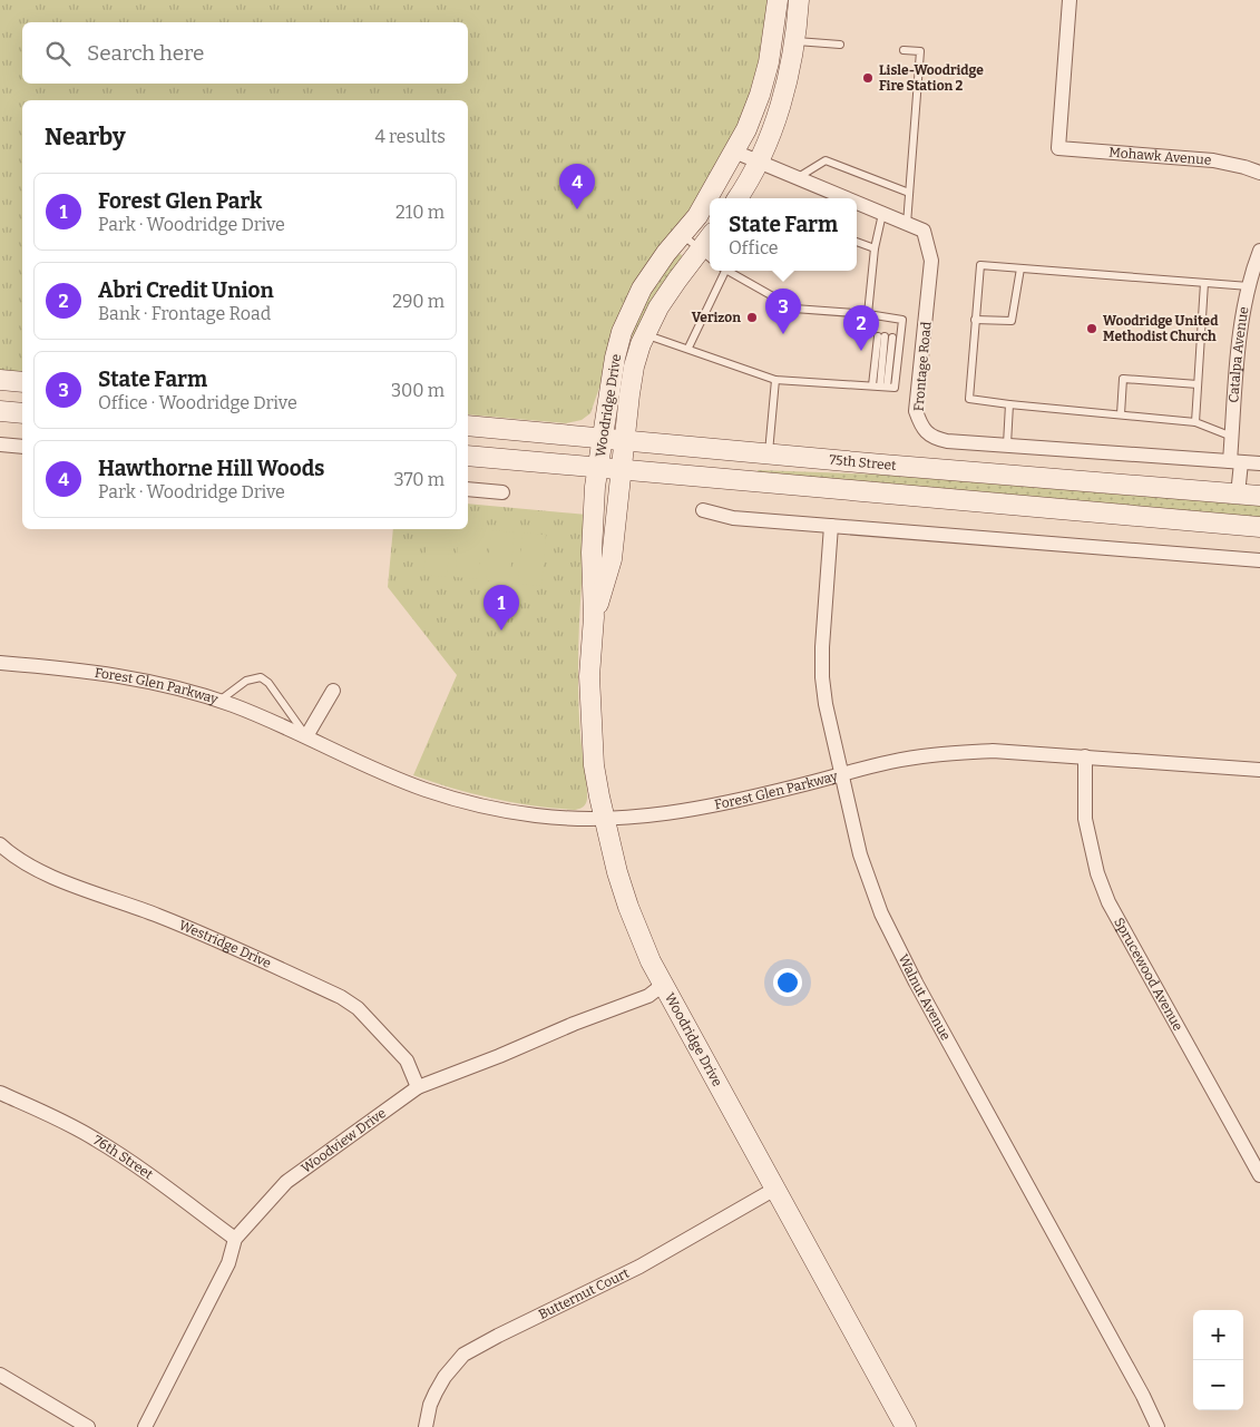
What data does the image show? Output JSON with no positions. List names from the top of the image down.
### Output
{
  "streets": {
    "street": [
      "Mohawk Avenue",
      "Catalpa Avenue",
      "Frontage Road",
      "Woodridge Drive",
      "75th Street",
      "Forest Glen Parkway",
      "Westridge Drive",
      "Sprucewood Avenue",
      "Walnut Avenue",
      "Woodview Drive",
      "76th Street",
      "Butternut Court"
    ]
  },
  "crossings": [
    ["Catalpa Avenue", "Frontage Road"],
    ["Catalpa Avenue", "75th Street"],
    ["Frontage Road", "Woodridge Drive"],
    ["Woodridge Drive", "75th Street"],
    ["Woodridge Drive", "Forest Glen Parkway"],
    ["Woodridge Drive", "Woodview Drive"],
    ["Woodridge Drive", "Butternut Court"],
    ["Forest Glen Parkway", "Sprucewood Avenue"],
    ["Forest Glen Parkway", "Walnut Avenue"],
    ["Westridge Drive", "Woodview Drive"],
    ["Woodview Drive", "76th Street"]
  ],
  "places": ["Lisle-Woodridge Fire Station 2", "Verizon", "Woodridge United Methodist Church"],
  "page": {
    "search": "Search here",
    "heading": ["Nearby", "4 results"],
    "pins": [
      "4",
      "3",
      "2",
      "1"
    ],
    "list": [
      {
        "mark": "1",
        "name": "Forest Glen Park",
        "note": "Park · Woodridge Drive",
        "value": "210 m"
      },
      {
        "mark": "2",
        "name": "Abri Credit Union",
        "note": "Bank · Frontage Road",
        "value": "290 m"
      },
      {
        "mark": "3",
        "name": "State Farm",
        "note": "Office · Woodridge Drive",
        "value": "300 m"
      },
      {
        "mark": "4",
        "name": "Hawthorne Hill Woods",
        "note": "Park · Woodridge Drive",
        "value": "370 m"
      }
    ],
    "popup": ["State Farm", "Office"],
    "map_buttons": ["+", "−"]
  }
}
